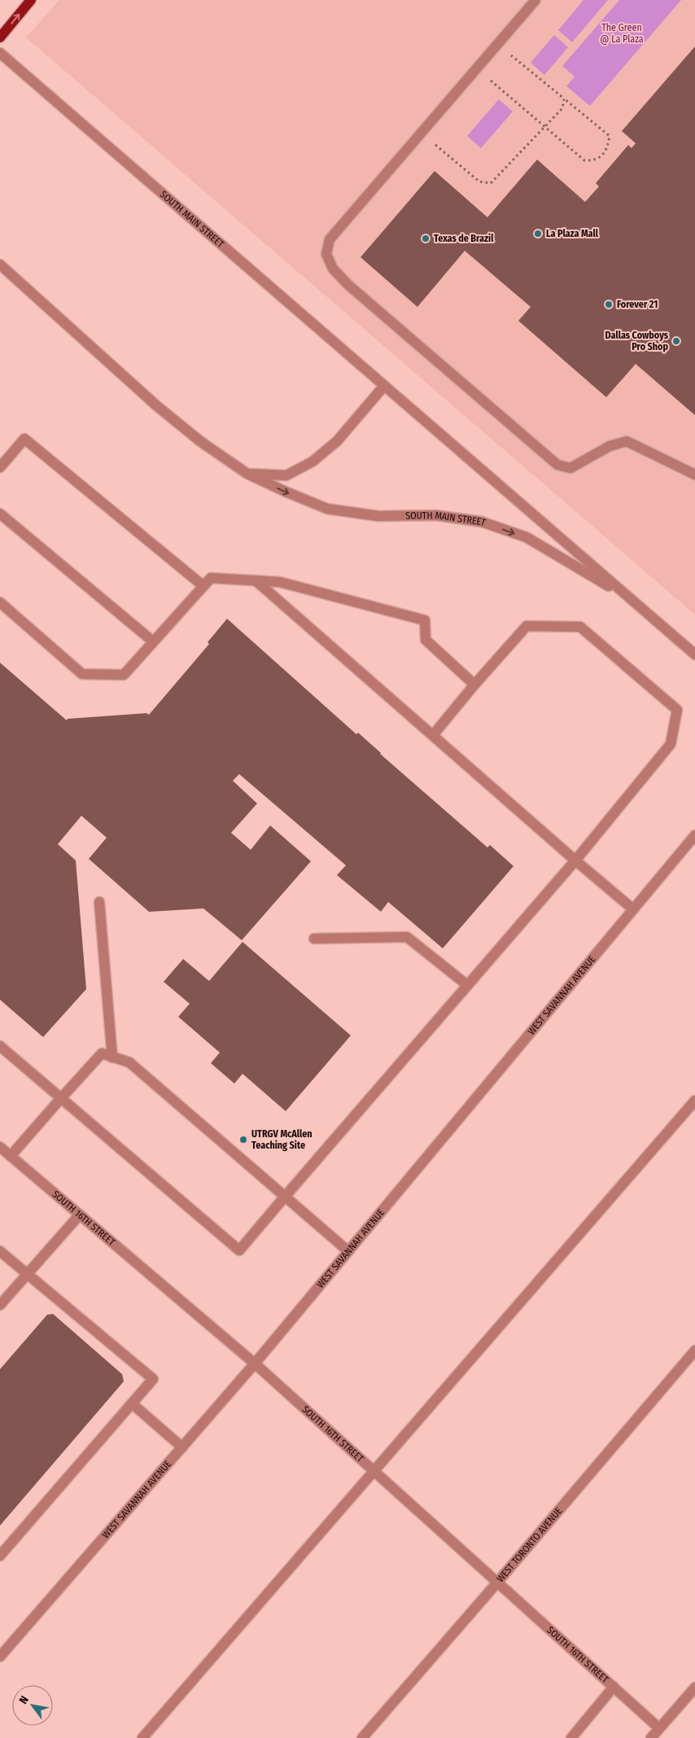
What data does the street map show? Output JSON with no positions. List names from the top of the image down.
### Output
{
  "streets": {
    "street": [
      "SOUTH MAIN STREET",
      "WEST SAVANNAH AVENUE",
      "SOUTH 16TH STREET",
      "WEST TORONTO AVENUE"
    ]
  },
  "crossings": [
    ["WEST SAVANNAH AVENUE", "SOUTH 16TH STREET"],
    ["SOUTH 16TH STREET", "WEST TORONTO AVENUE"]
  ],
  "parks": ["The Green @ La Plaza"],
  "places": [
    "La Plaza Mall",
    "Texas de Brazil",
    "Forever 21",
    "Dallas Cowboys Pro Shop",
    "UTRGV McAllen Teaching Site"
  ],
  "north": "top left"
}
